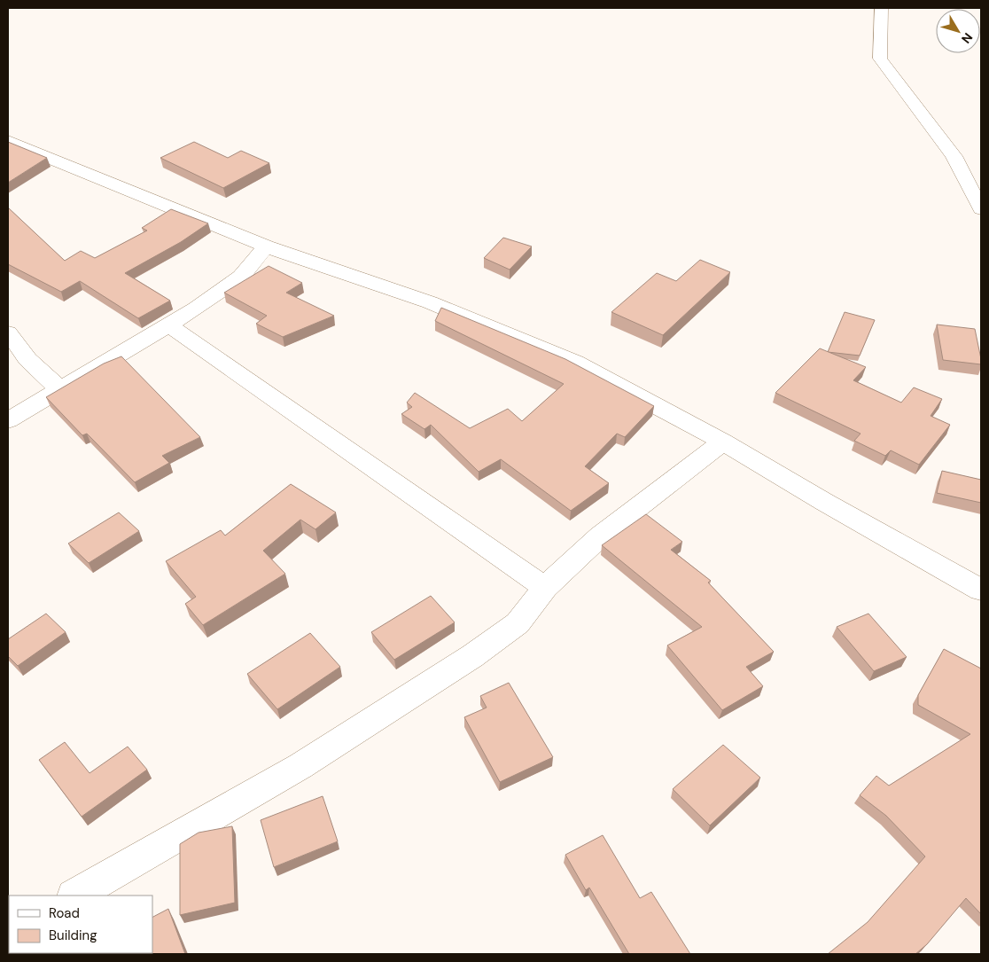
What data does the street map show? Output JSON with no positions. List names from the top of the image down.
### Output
{
  "legend": ["Road", "Building"],
  "north": "bottom right"
}
